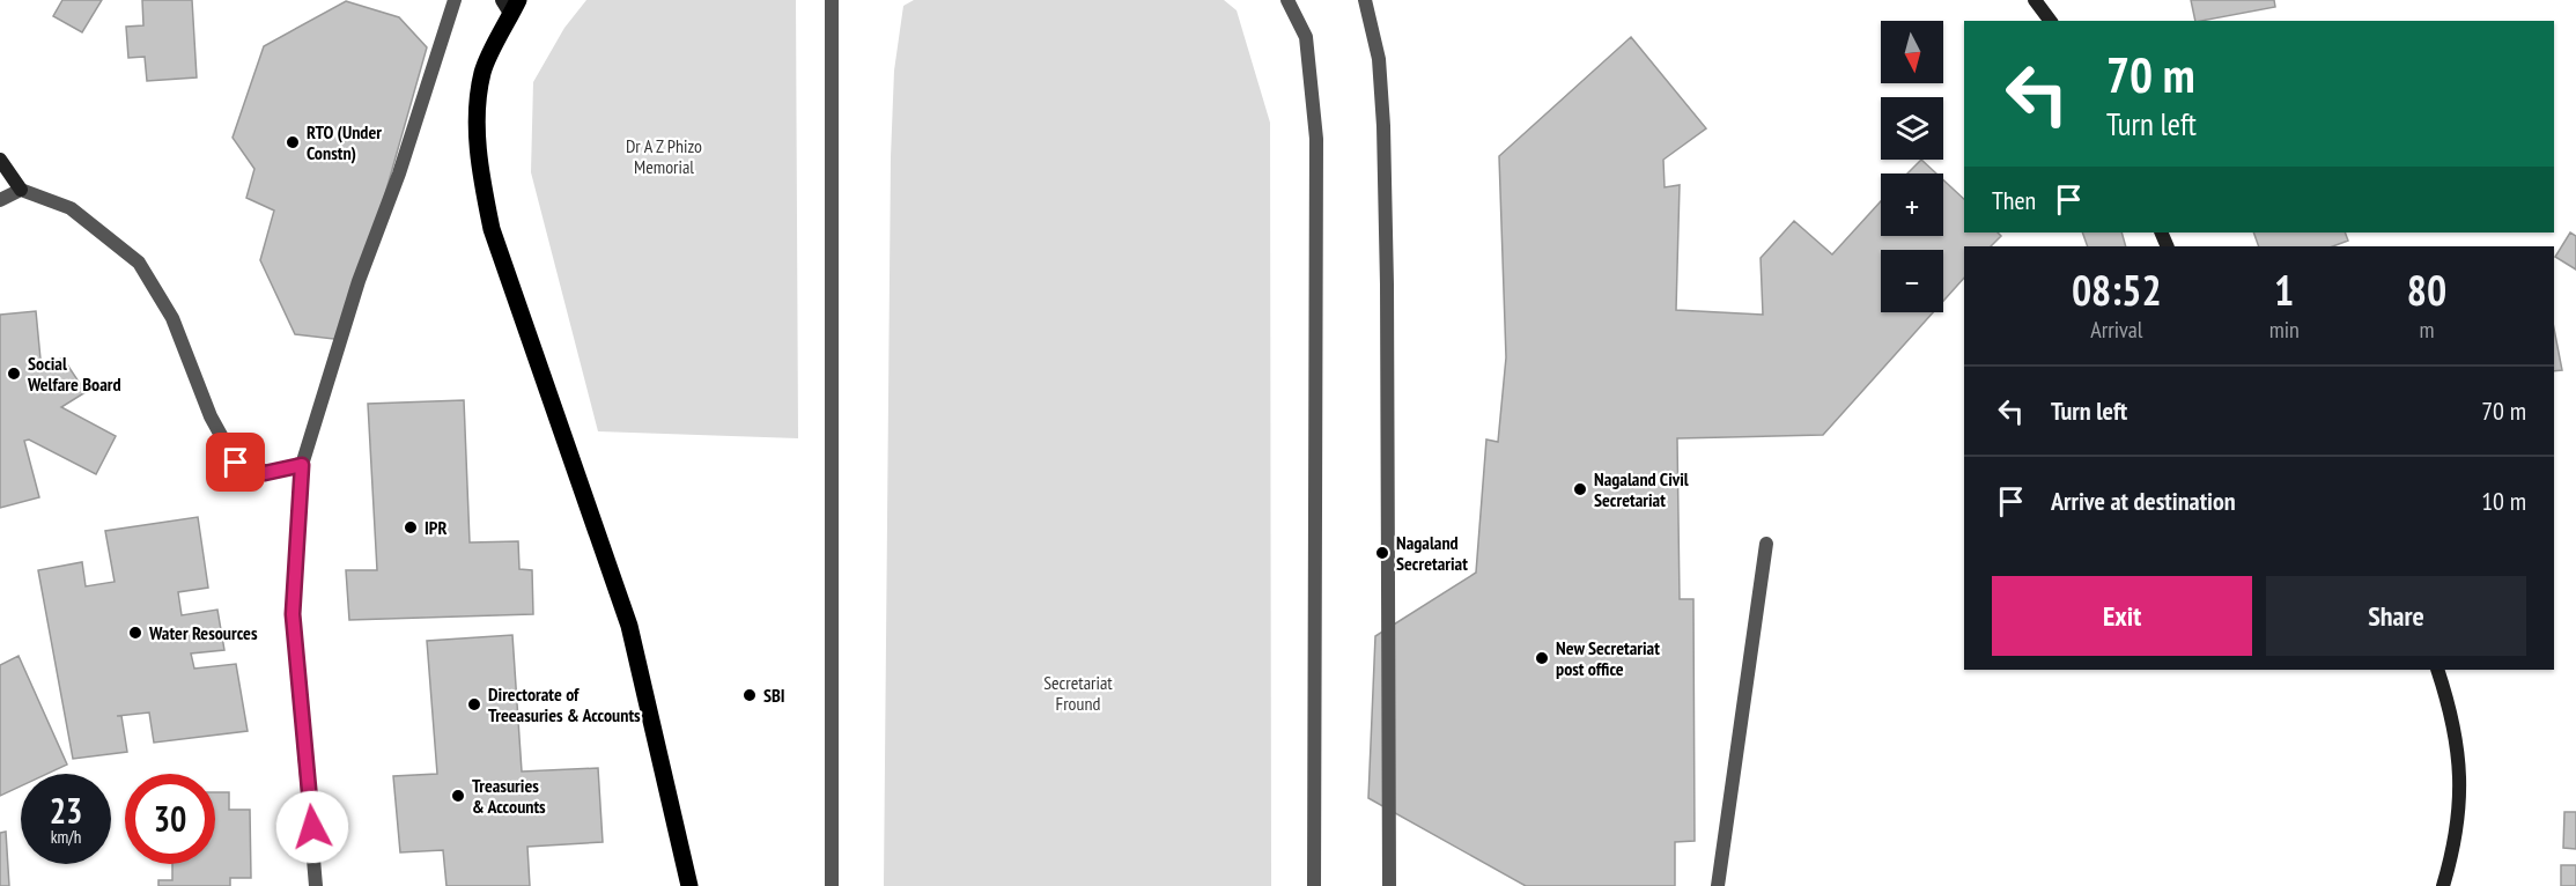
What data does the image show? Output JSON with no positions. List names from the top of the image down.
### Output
{
  "parks": ["Dr A Z Phizo Memorial", "Secretariat Fround"],
  "places": [
    "RTO (Under Constn)",
    "Social Welfare Board",
    "Nagaland Civil Secretariat",
    "IPR",
    "Nagaland Secretariat",
    "Water Resources",
    "New Secretariat post office",
    "SBI",
    "Directorate of Treeasuries & Accounts",
    "Treasuries & Accounts"
  ],
  "north": "bottom",
  "page": {
    "map_buttons": ["+", "−"],
    "turn": ["70 m", "Turn left"],
    "then": "Then",
    "eta": [
      "08:52",
      "Arrival",
      "1",
      "min",
      "80",
      "m"
    ],
    "list": [
      {
        "name": "Turn left",
        "value": "70 m"
      },
      {
        "name": "Arrive at destination",
        "value": "10 m"
      }
    ],
    "buttons": ["Exit", "Share"],
    "speed": "23 km/h",
    "limit": "30"
  }
}
